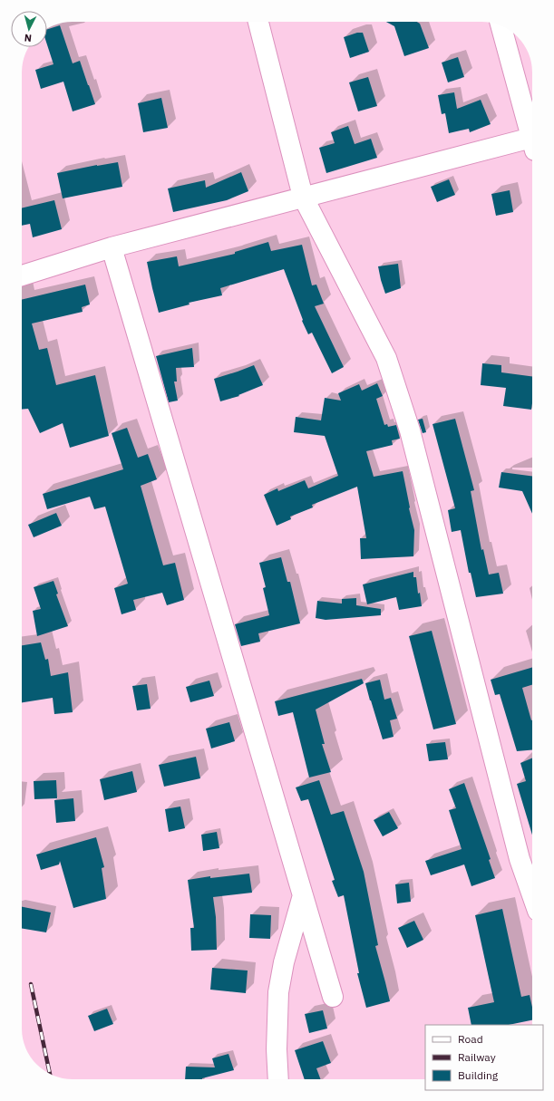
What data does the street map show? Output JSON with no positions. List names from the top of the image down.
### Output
{
  "legend": ["Road", "Railway", "Building"],
  "north": "bottom"
}
